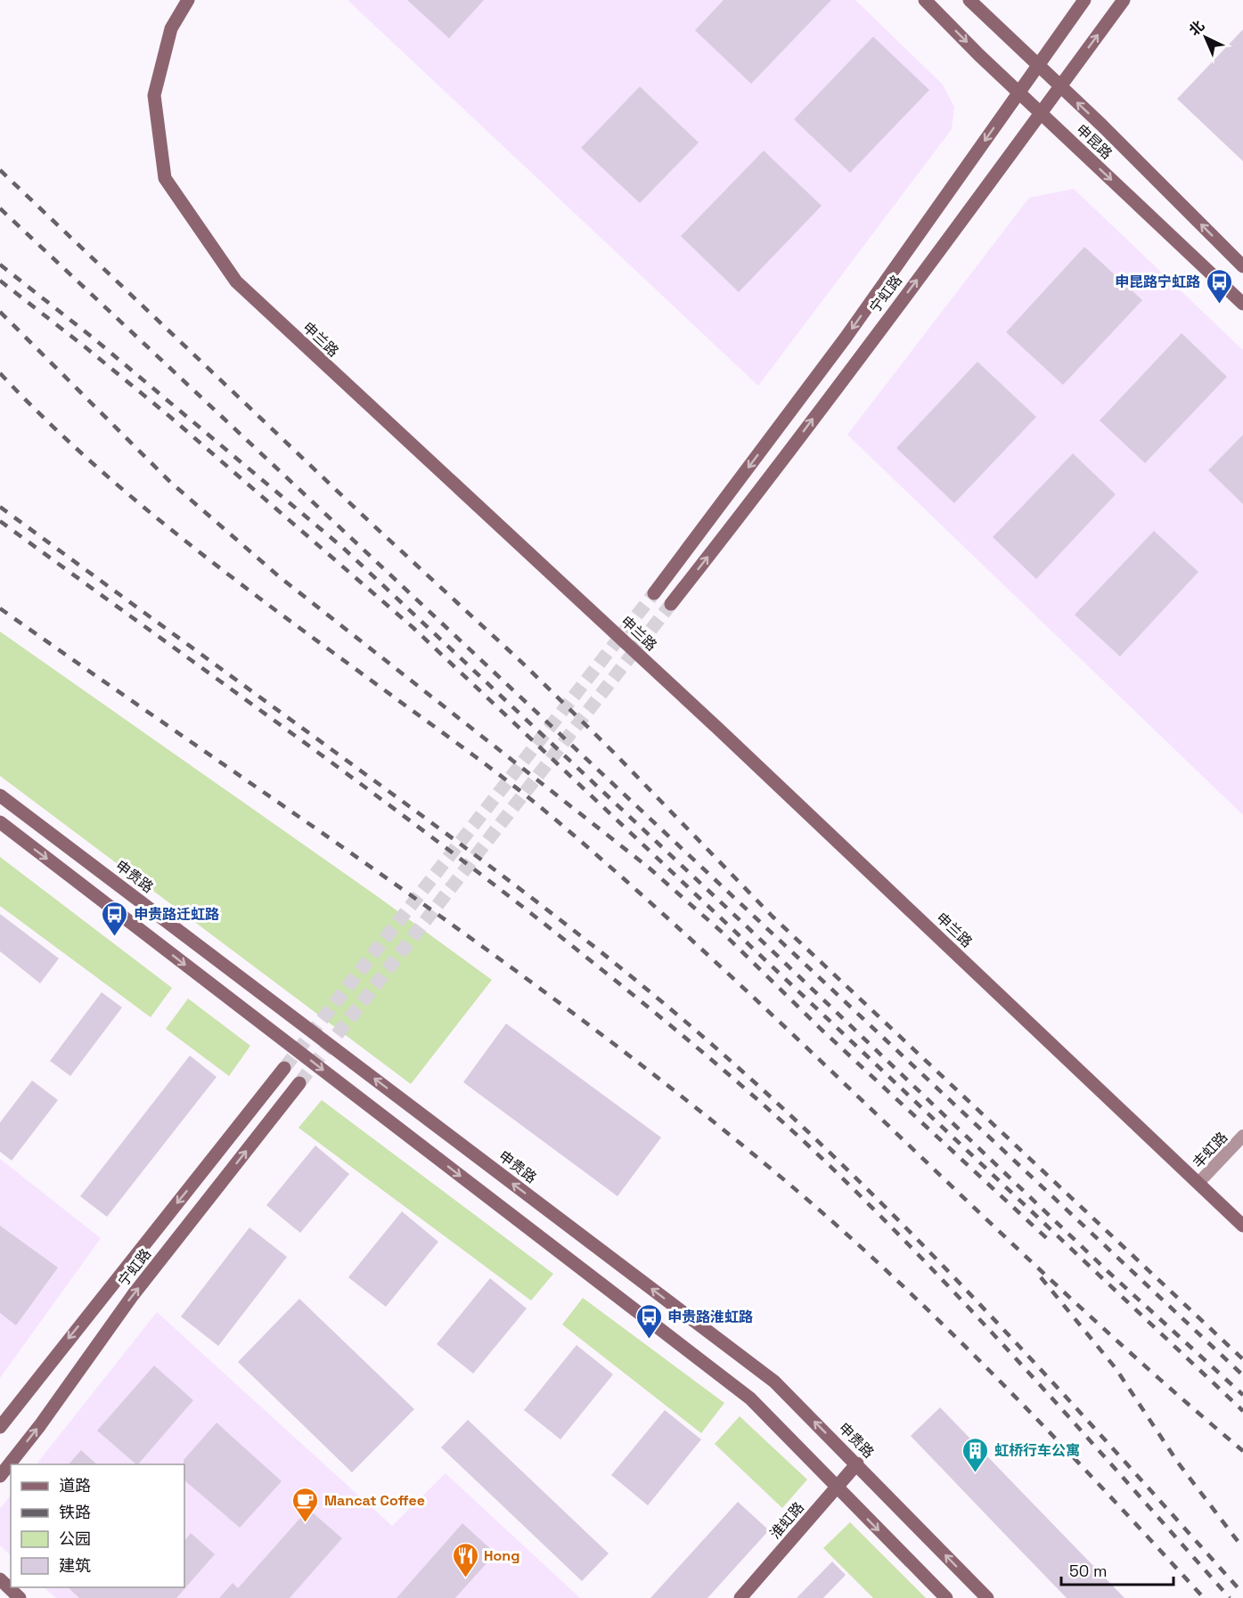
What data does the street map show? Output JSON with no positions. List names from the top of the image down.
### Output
{
  "streets": {
    "main road": [
      "申昆路",
      "宁虹路",
      "申兰路",
      "申贵路",
      "淮虹路"
    ],
    "street": ["丰虹路"]
  },
  "crossings": [
    ["申昆路", "宁虹路"],
    ["申兰路", "丰虹路"],
    ["申贵路", "淮虹路"]
  ],
  "places": {
    "bus stop": ["申昆路宁虹路", "申贵路迁虹路", "申贵路淮虹路"],
    "building": ["虹桥行车公寓"],
    "cafe": ["Mancat Coffee"],
    "restaurant": ["Hong"]
  },
  "legend": [
    "道路",
    "铁路",
    "公园",
    "建筑"
  ],
  "scale_bar": "50 m",
  "north": "top left"
}
